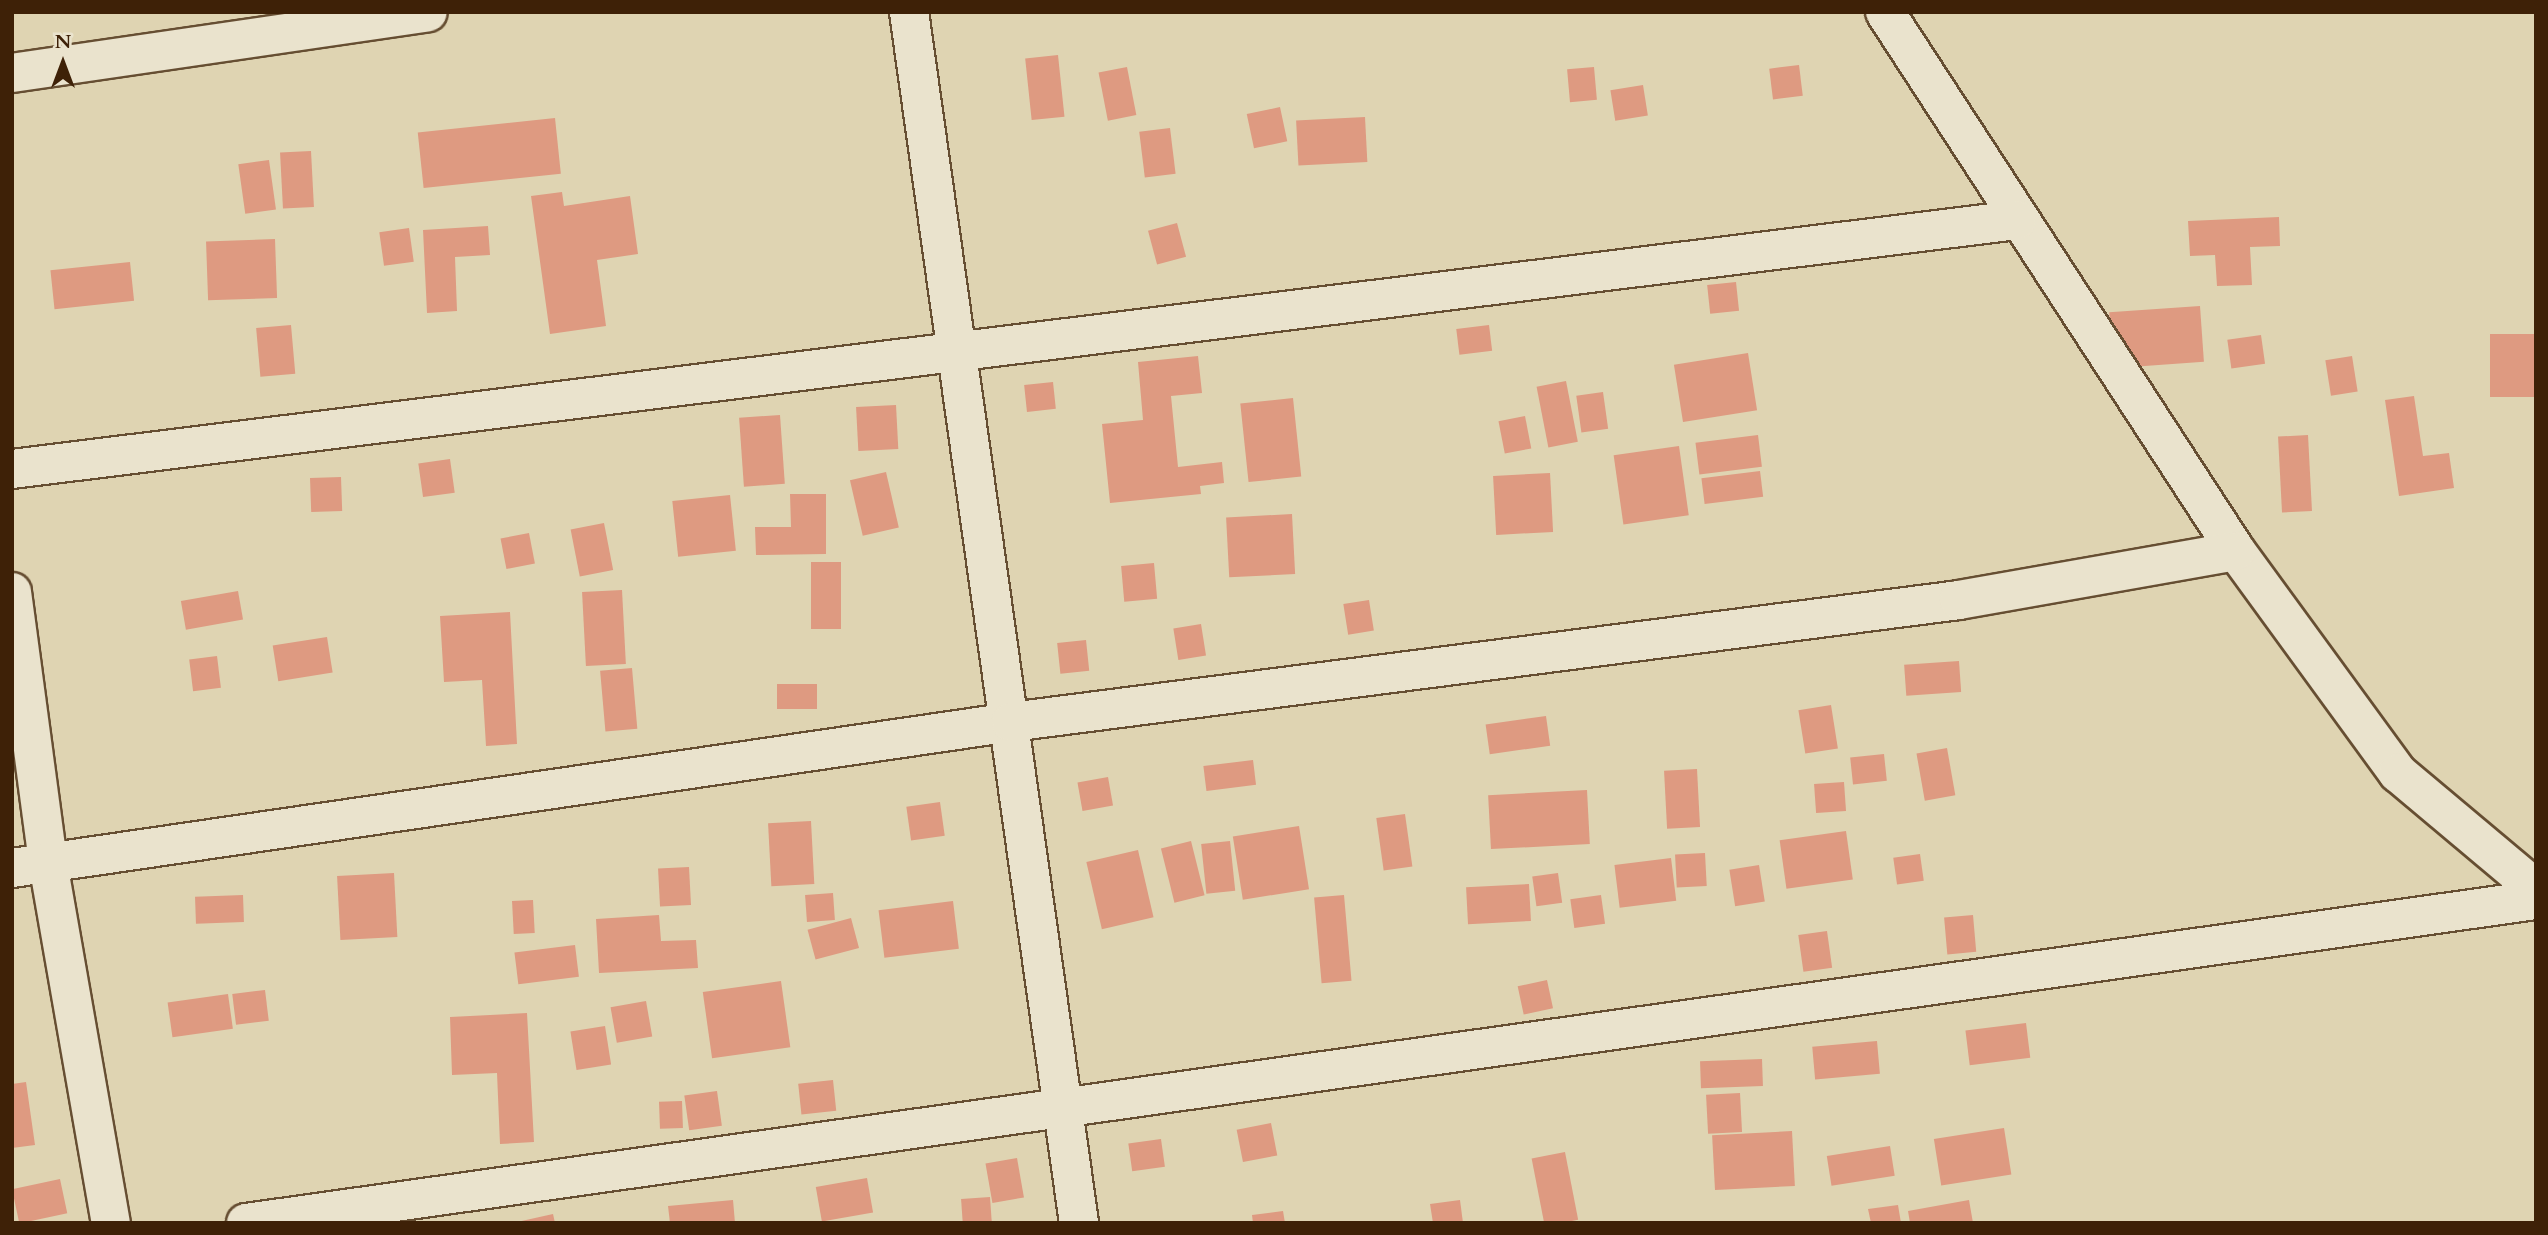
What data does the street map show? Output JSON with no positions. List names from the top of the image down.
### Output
{
  "north": "top"
}
